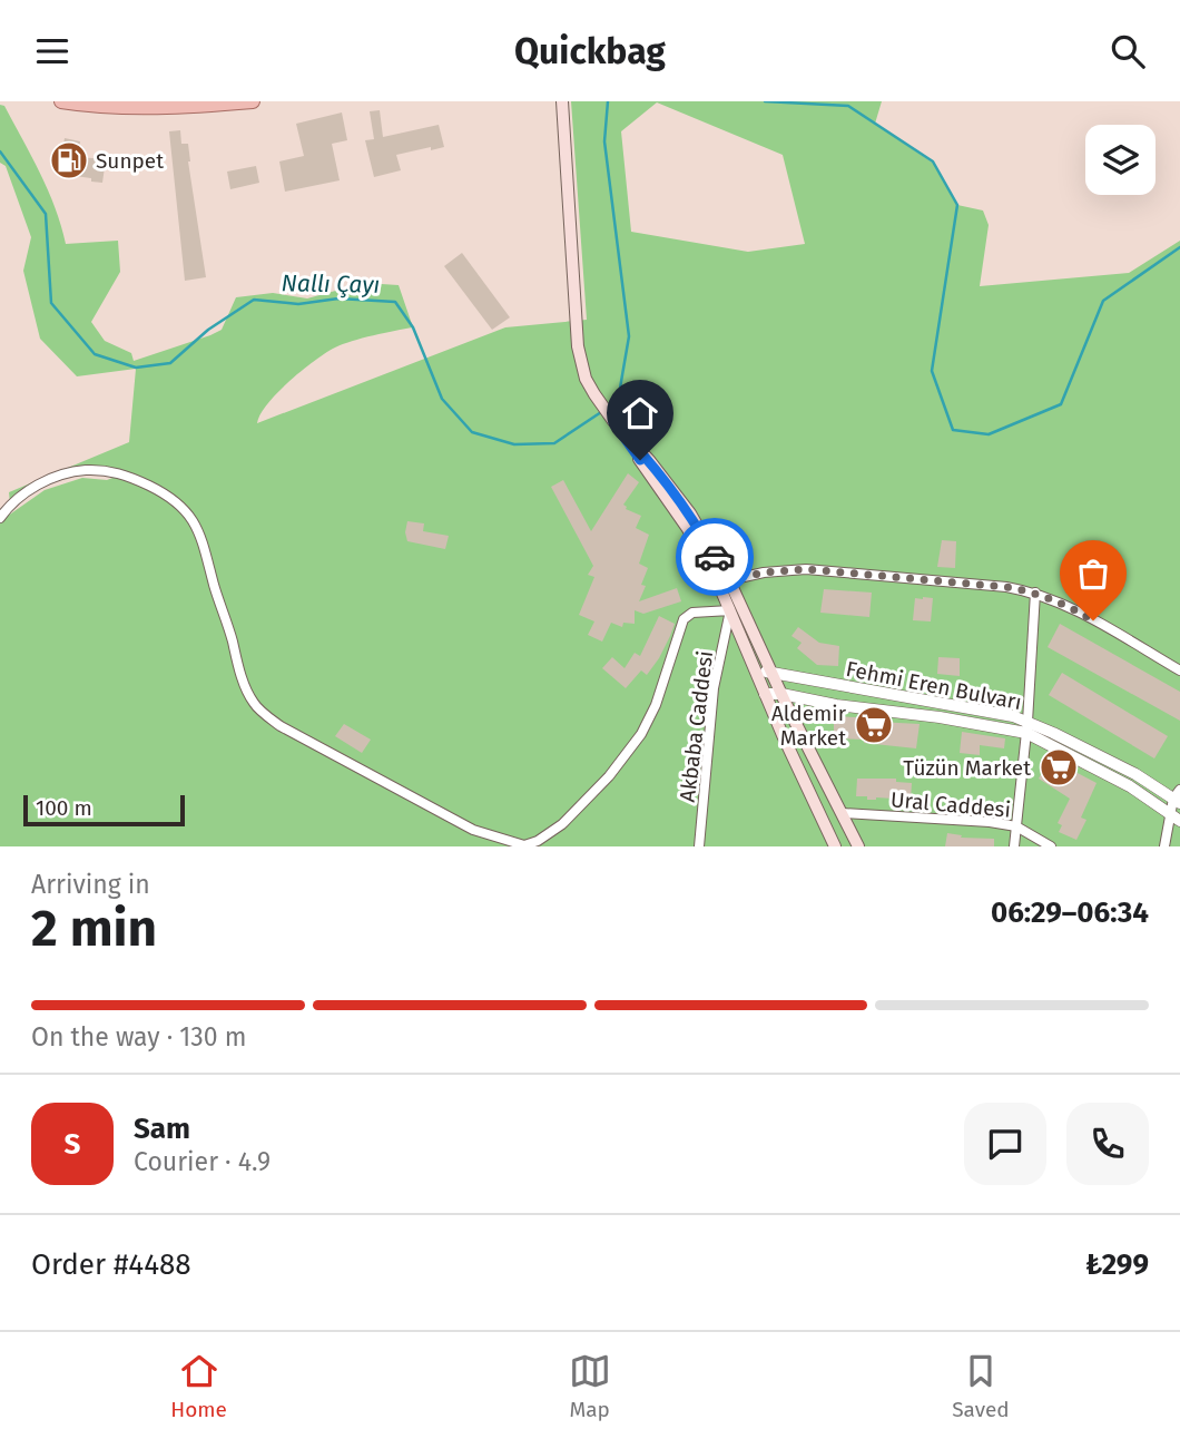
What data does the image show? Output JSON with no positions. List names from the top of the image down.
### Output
{
  "streets": {
    "street": ["Fehmi Eren Bulvarı", "Akbaba Caddesi", "Ural Caddesi"]
  },
  "water": ["Nallı Çayı"],
  "places": {
    "fuel station": ["Sunpet"],
    "supermarket": ["Aldemir Market", "Tüzün Market"]
  },
  "scale_bar": "100 m",
  "page": {
    "header": "Quickbag",
    "scale": "100 m",
    "heading": ["2 min", "Arriving in", "06:29–06:34"],
    "panel": [
      "Sam",
      "Courier · 4.9",
      "Order #4488",
      "₺299"
    ],
    "bar": "On the way · 130 m",
    "round": "S",
    "tabs": ["Home", "Map", "Saved"]
  }
}
